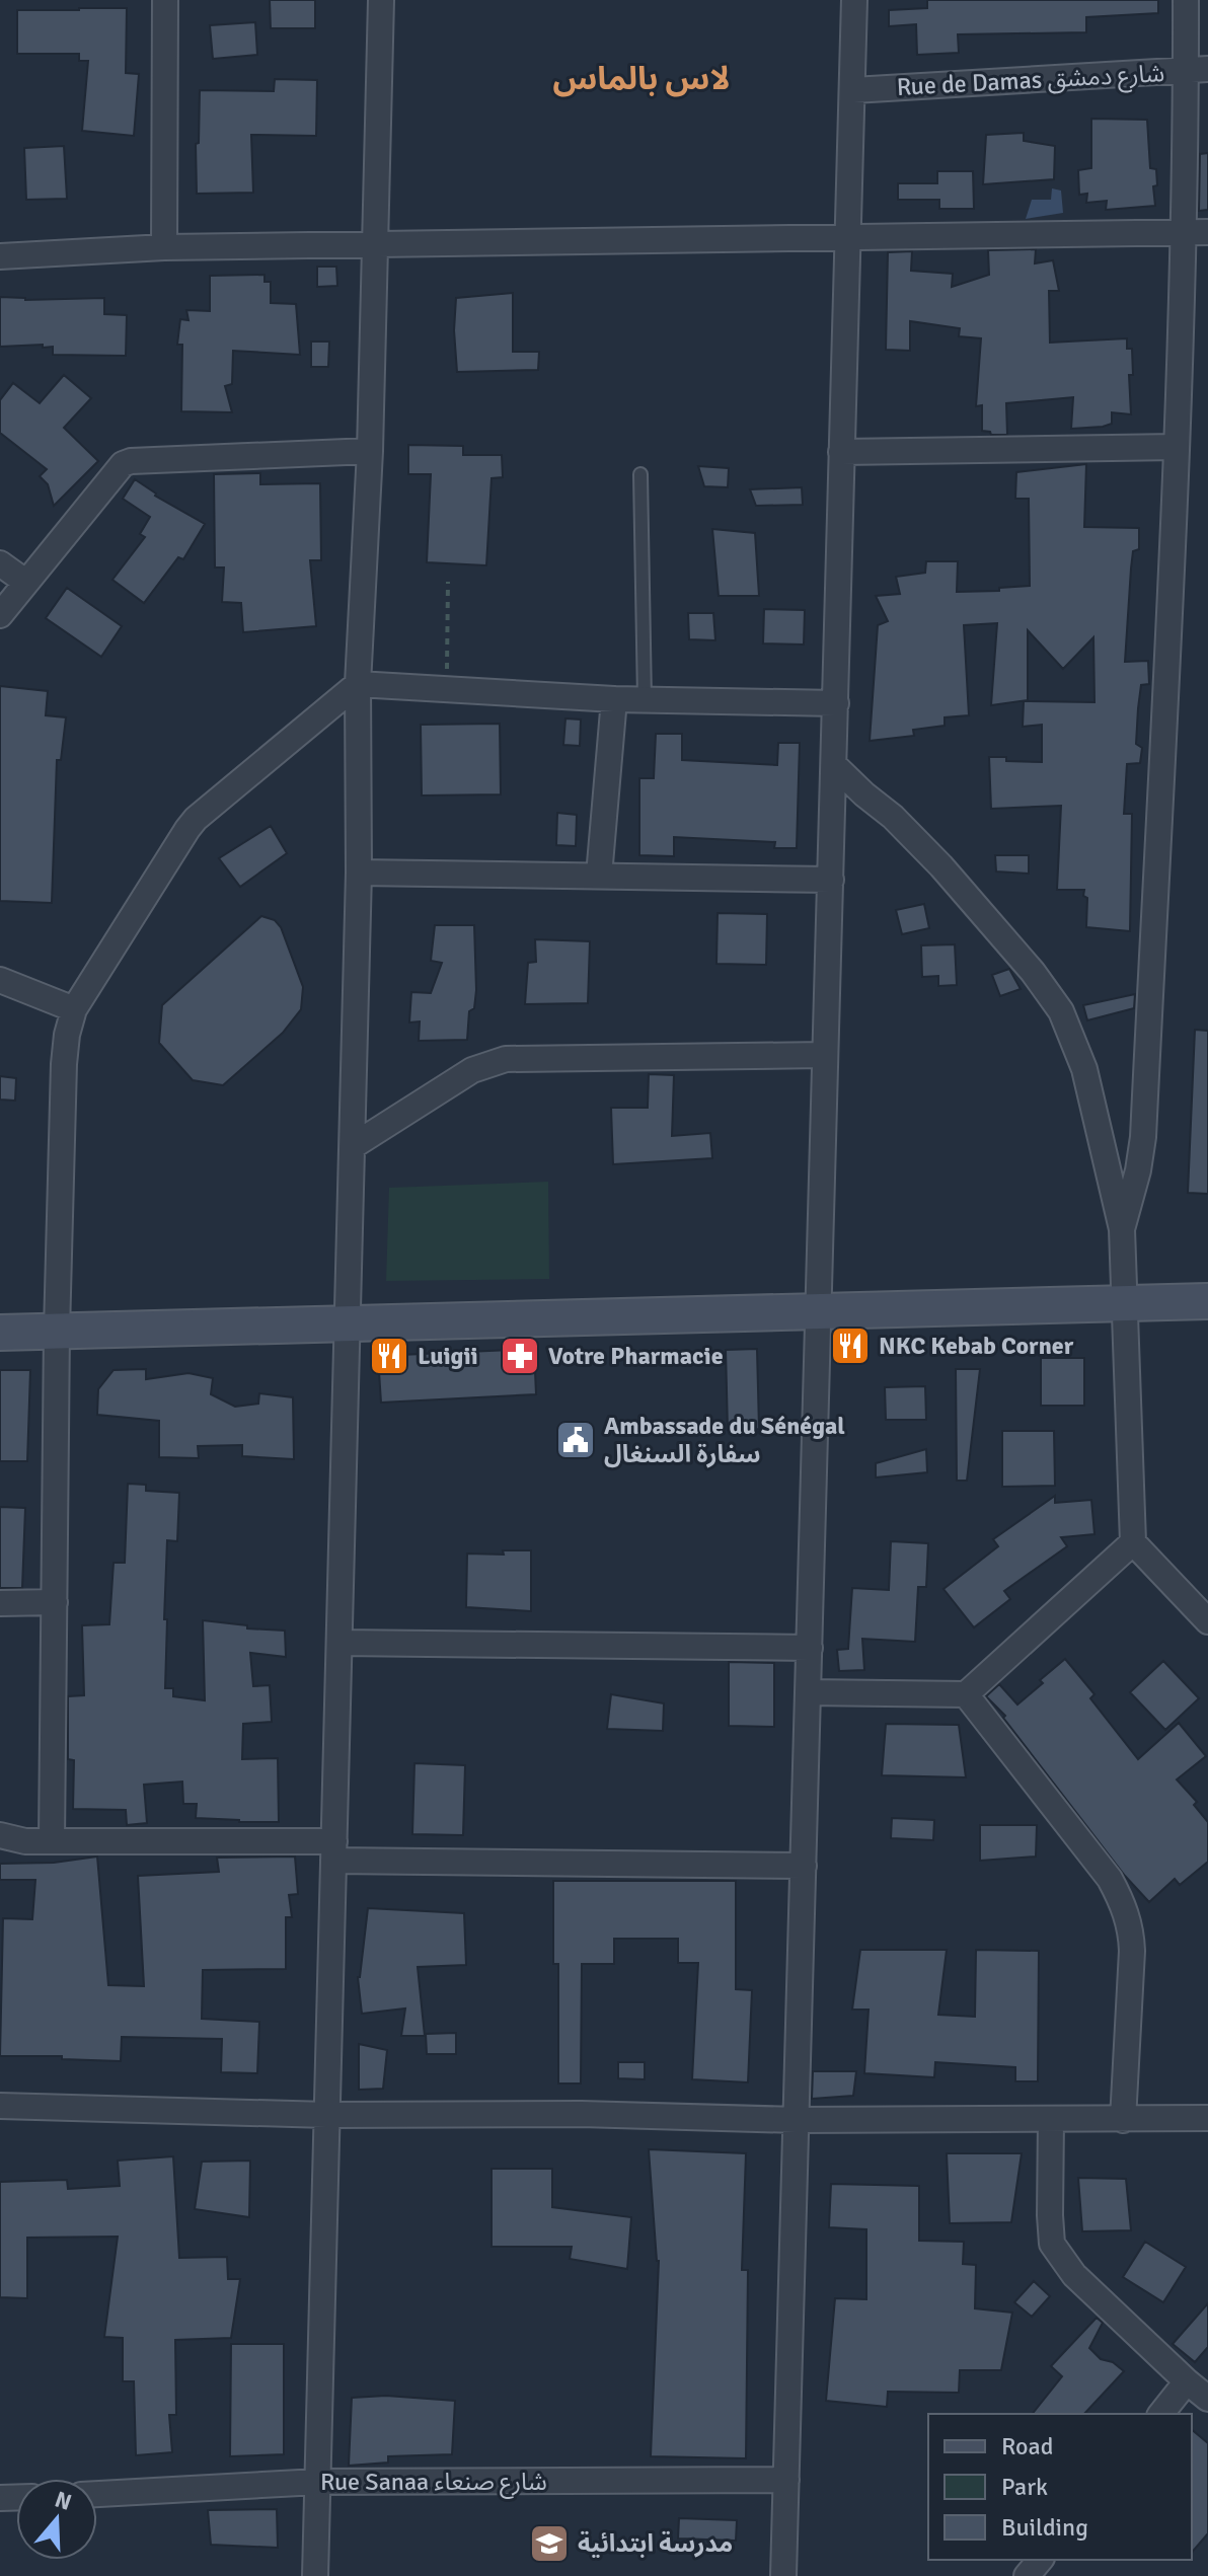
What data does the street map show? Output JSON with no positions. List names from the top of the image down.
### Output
{
  "streets": {
    "street": ["Rue de Damas شارع دمشق", "Rue Sanaa شارع صنعاء"]
  },
  "districts": ["لاس بالماس"],
  "places": {
    "restaurant": ["NKC Kebab Corner", "Luigii"],
    "pharmacy": ["Votre Pharmacie"],
    "public building": ["Ambassade du Sénégal سفارة السنغال"],
    "school or university": ["مدرسة ابتدائية"]
  },
  "legend": ["Road", "Park", "Building"],
  "north": "top"
}
